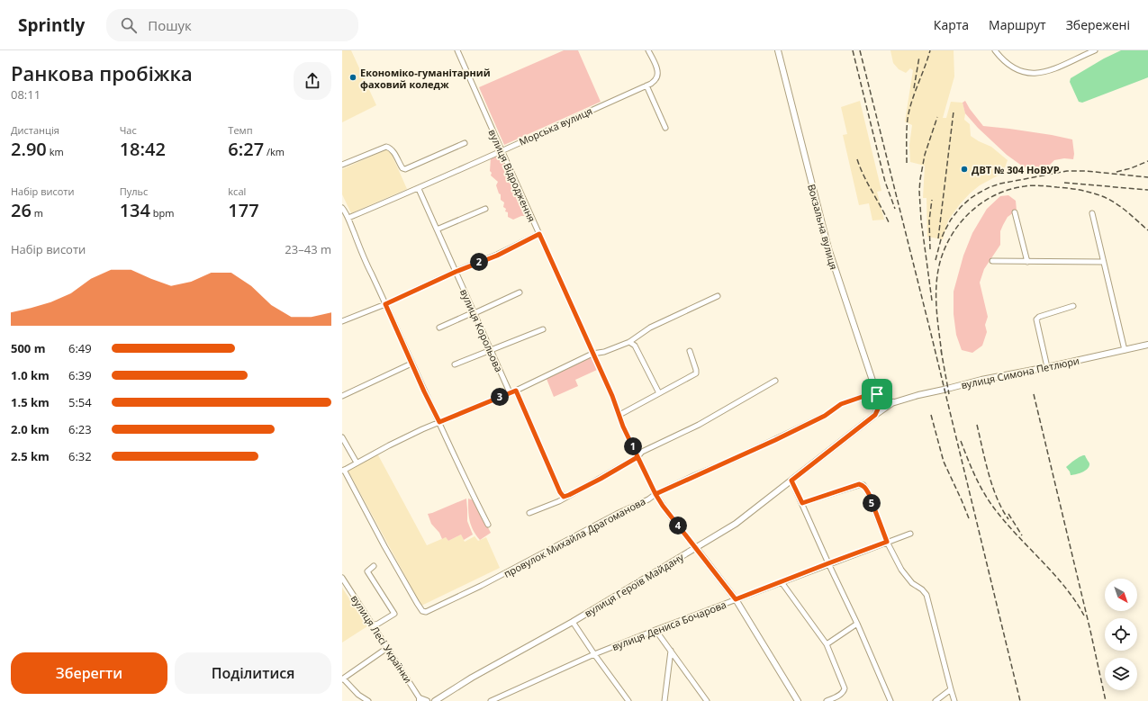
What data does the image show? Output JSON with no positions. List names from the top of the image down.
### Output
{
  "streets": {
    "street": [
      "Морська вулиця",
      "вулиця Відродження",
      "Вокзальна вулиця",
      "вулиця Корольова",
      "вулиця Симона Петлюри",
      "провулок Михайла Драгоманова",
      "вулиця Героїв Майдану",
      "вулиця Дениса Бочарова",
      "вулиця Лесі Українки"
    ]
  },
  "crossings": [
    ["Морська вулиця", "вулиця Відродження"],
    ["Морська вулиця", "вулиця Корольова"],
    ["вулиця Відродження", "провулок Михайла Драгоманова"],
    ["вулиця Відродження", "вулиця Героїв Майдану"],
    ["Вокзальна вулиця", "провулок Михайла Драгоманова"],
    ["вулиця Симона Петлюри", "вулиця Героїв Майдану"]
  ],
  "places": ["Економіко-гуманітарний фаховий коледж", "ДВТ № 304 НоВУР"],
  "north": "bottom right",
  "page": {
    "header": "Sprintly",
    "search": "Пошук",
    "nav": ["Карта", "Маршрут", "Збережені"],
    "heading": ["Ранкова пробіжка", "08:11"],
    "stats": [
      ["Дистанція", "2.90 km"],
      ["Час", "18:42"],
      ["Темп", "6:27 /km"],
      ["Набір висоти", "26 m"],
      ["Пульс", "134 bpm"],
      ["kcal", "177"]
    ],
    "chart": ["Набір висоти", "23–43 m"],
    "pins": [
      "2",
      "3",
      "1",
      "5",
      "4"
    ],
    "list": [
      {
        "name": "500 m",
        "note": "6:49"
      },
      {
        "name": "1.0 km",
        "note": "6:39"
      },
      {
        "name": "1.5 km",
        "note": "5:54"
      },
      {
        "name": "2.0 km",
        "note": "6:23"
      },
      {
        "name": "2.5 km",
        "note": "6:32"
      }
    ],
    "buttons": ["Зберегти", "Поділитися"]
  }
}
